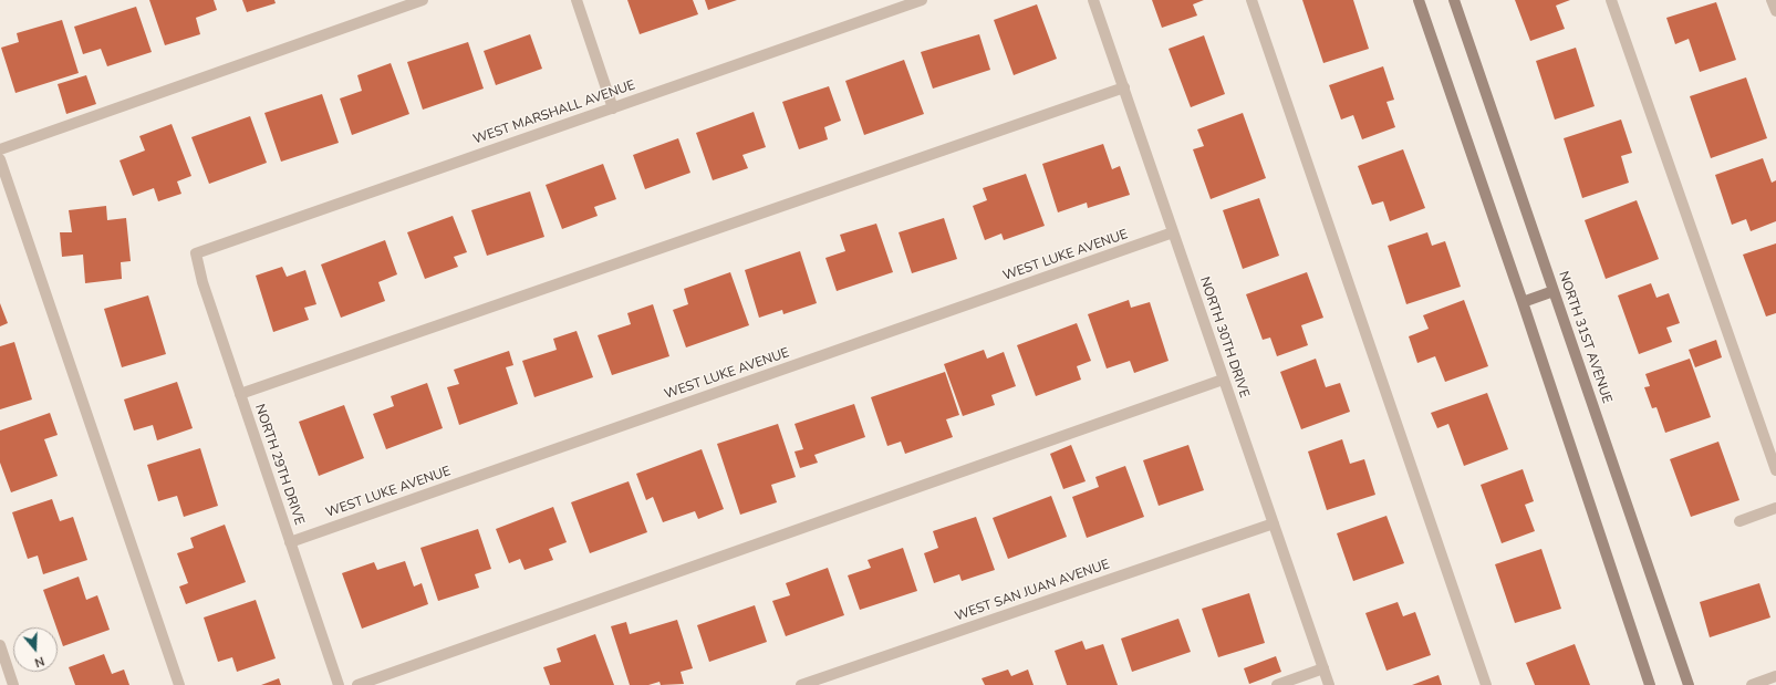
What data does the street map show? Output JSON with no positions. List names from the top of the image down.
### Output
{
  "streets": {
    "street": [
      "WEST MARSHALL AVENUE",
      "WEST LUKE AVENUE",
      "NORTH 30TH DRIVE",
      "NORTH 31ST AVENUE",
      "NORTH 29TH DRIVE",
      "WEST SAN JUAN AVENUE"
    ]
  },
  "crossings": [
    ["WEST MARSHALL AVENUE", "NORTH 29TH DRIVE"],
    ["WEST LUKE AVENUE", "NORTH 30TH DRIVE"],
    ["WEST LUKE AVENUE", "NORTH 29TH DRIVE"],
    ["NORTH 30TH DRIVE", "WEST SAN JUAN AVENUE"]
  ],
  "north": "bottom"
}
